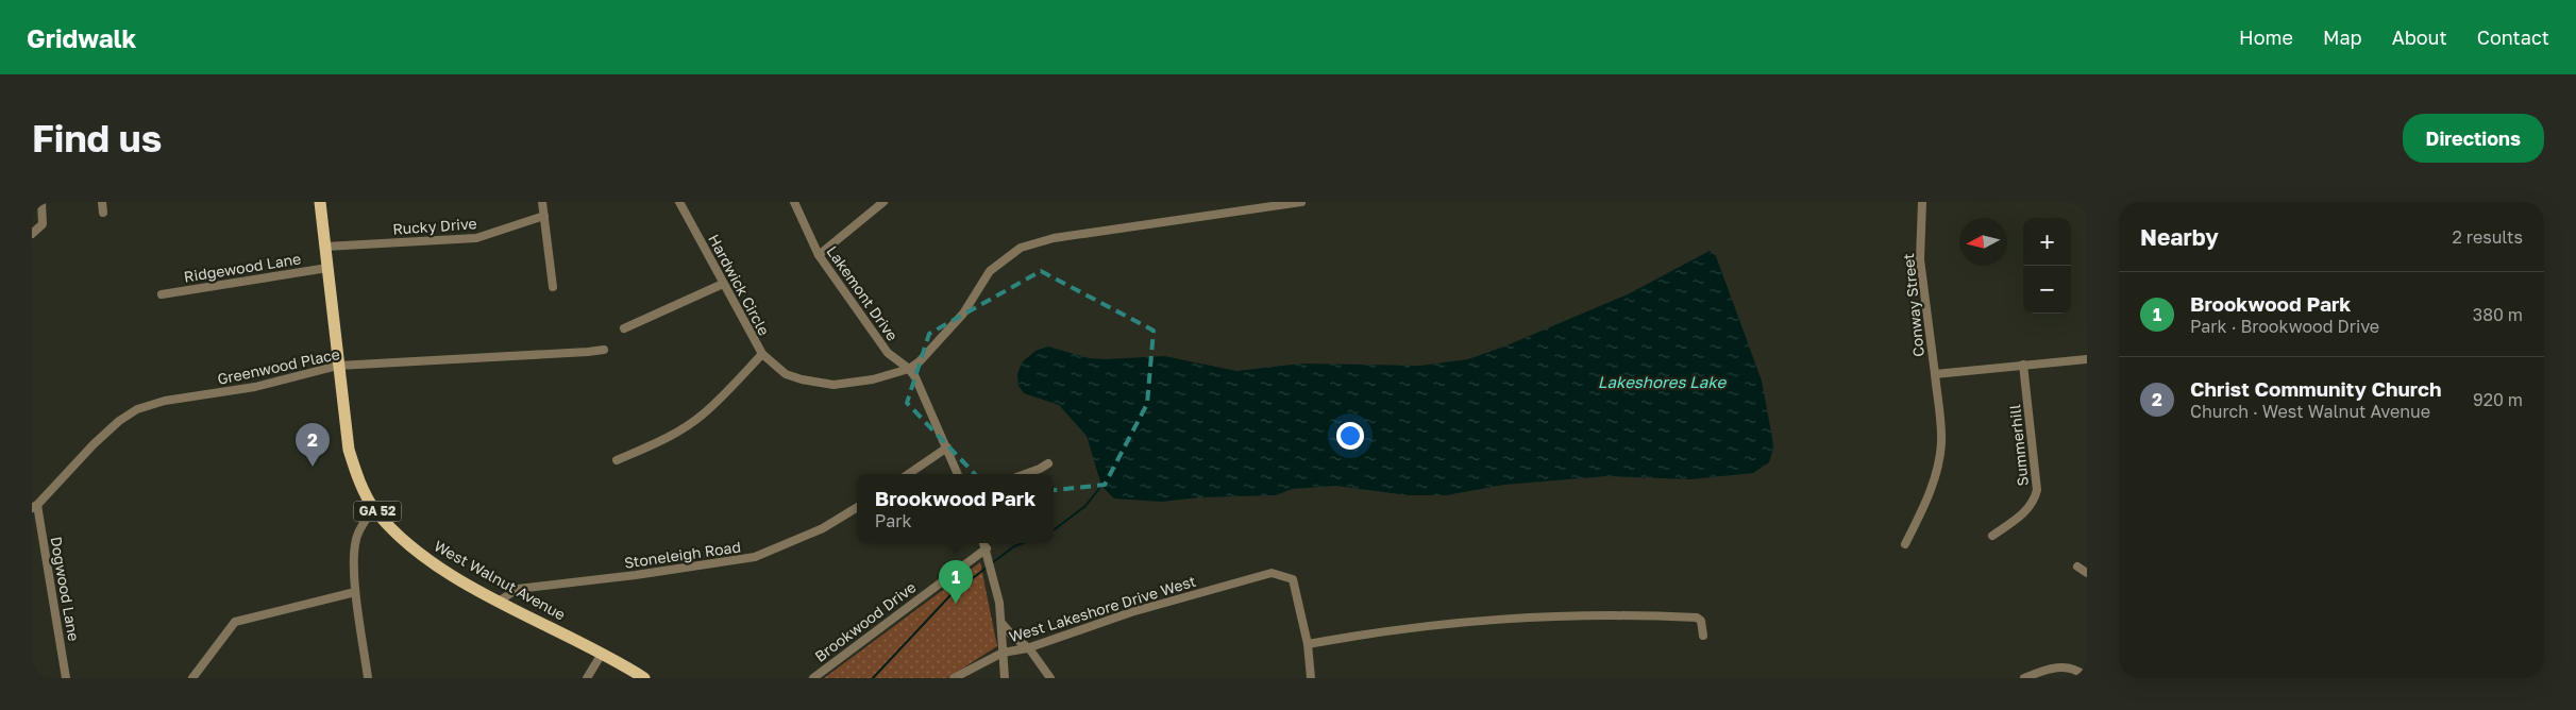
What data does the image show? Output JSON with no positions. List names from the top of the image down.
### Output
{
  "streets": {
    "main road": ["GA 52", "West Walnut Avenue"],
    "street": [
      "Rucky Drive",
      "Ridgewood Lane",
      "Hardwick Circle",
      "Lakemont Drive",
      "Conway Street",
      "Greenwood Place",
      "Summerhill",
      "Stoneleigh Road",
      "Dogwood Lane",
      "West Lakeshore Drive West",
      "Brookwood Drive"
    ]
  },
  "crossings": [
    ["Rucky Drive", "West Walnut Avenue"],
    ["Ridgewood Lane", "West Walnut Avenue"],
    ["Hardwick Circle", "Lakemont Drive"],
    ["Conway Street", "Summerhill"],
    ["Greenwood Place", "West Walnut Avenue"],
    ["Greenwood Place", "Dogwood Lane"],
    ["Stoneleigh Road", "West Walnut Avenue"]
  ],
  "water": ["Lakeshores Lake"],
  "north": "left",
  "page": {
    "header": "Gridwalk",
    "nav": [
      "Home",
      "Map",
      "About",
      "Contact"
    ],
    "buttons": "Directions",
    "title": "Find us",
    "heading": ["Nearby", "2 results"],
    "map_buttons": ["+", "−"],
    "list": [
      {
        "mark": "1",
        "name": "Brookwood Park",
        "note": "Park · Brookwood Drive",
        "value": "380 m"
      },
      {
        "mark": "2",
        "name": "Christ Community Church",
        "note": "Church · West Walnut Avenue",
        "value": "920 m"
      }
    ],
    "pins": ["2", "1"],
    "popup": ["Brookwood Park", "Park"]
  }
}
